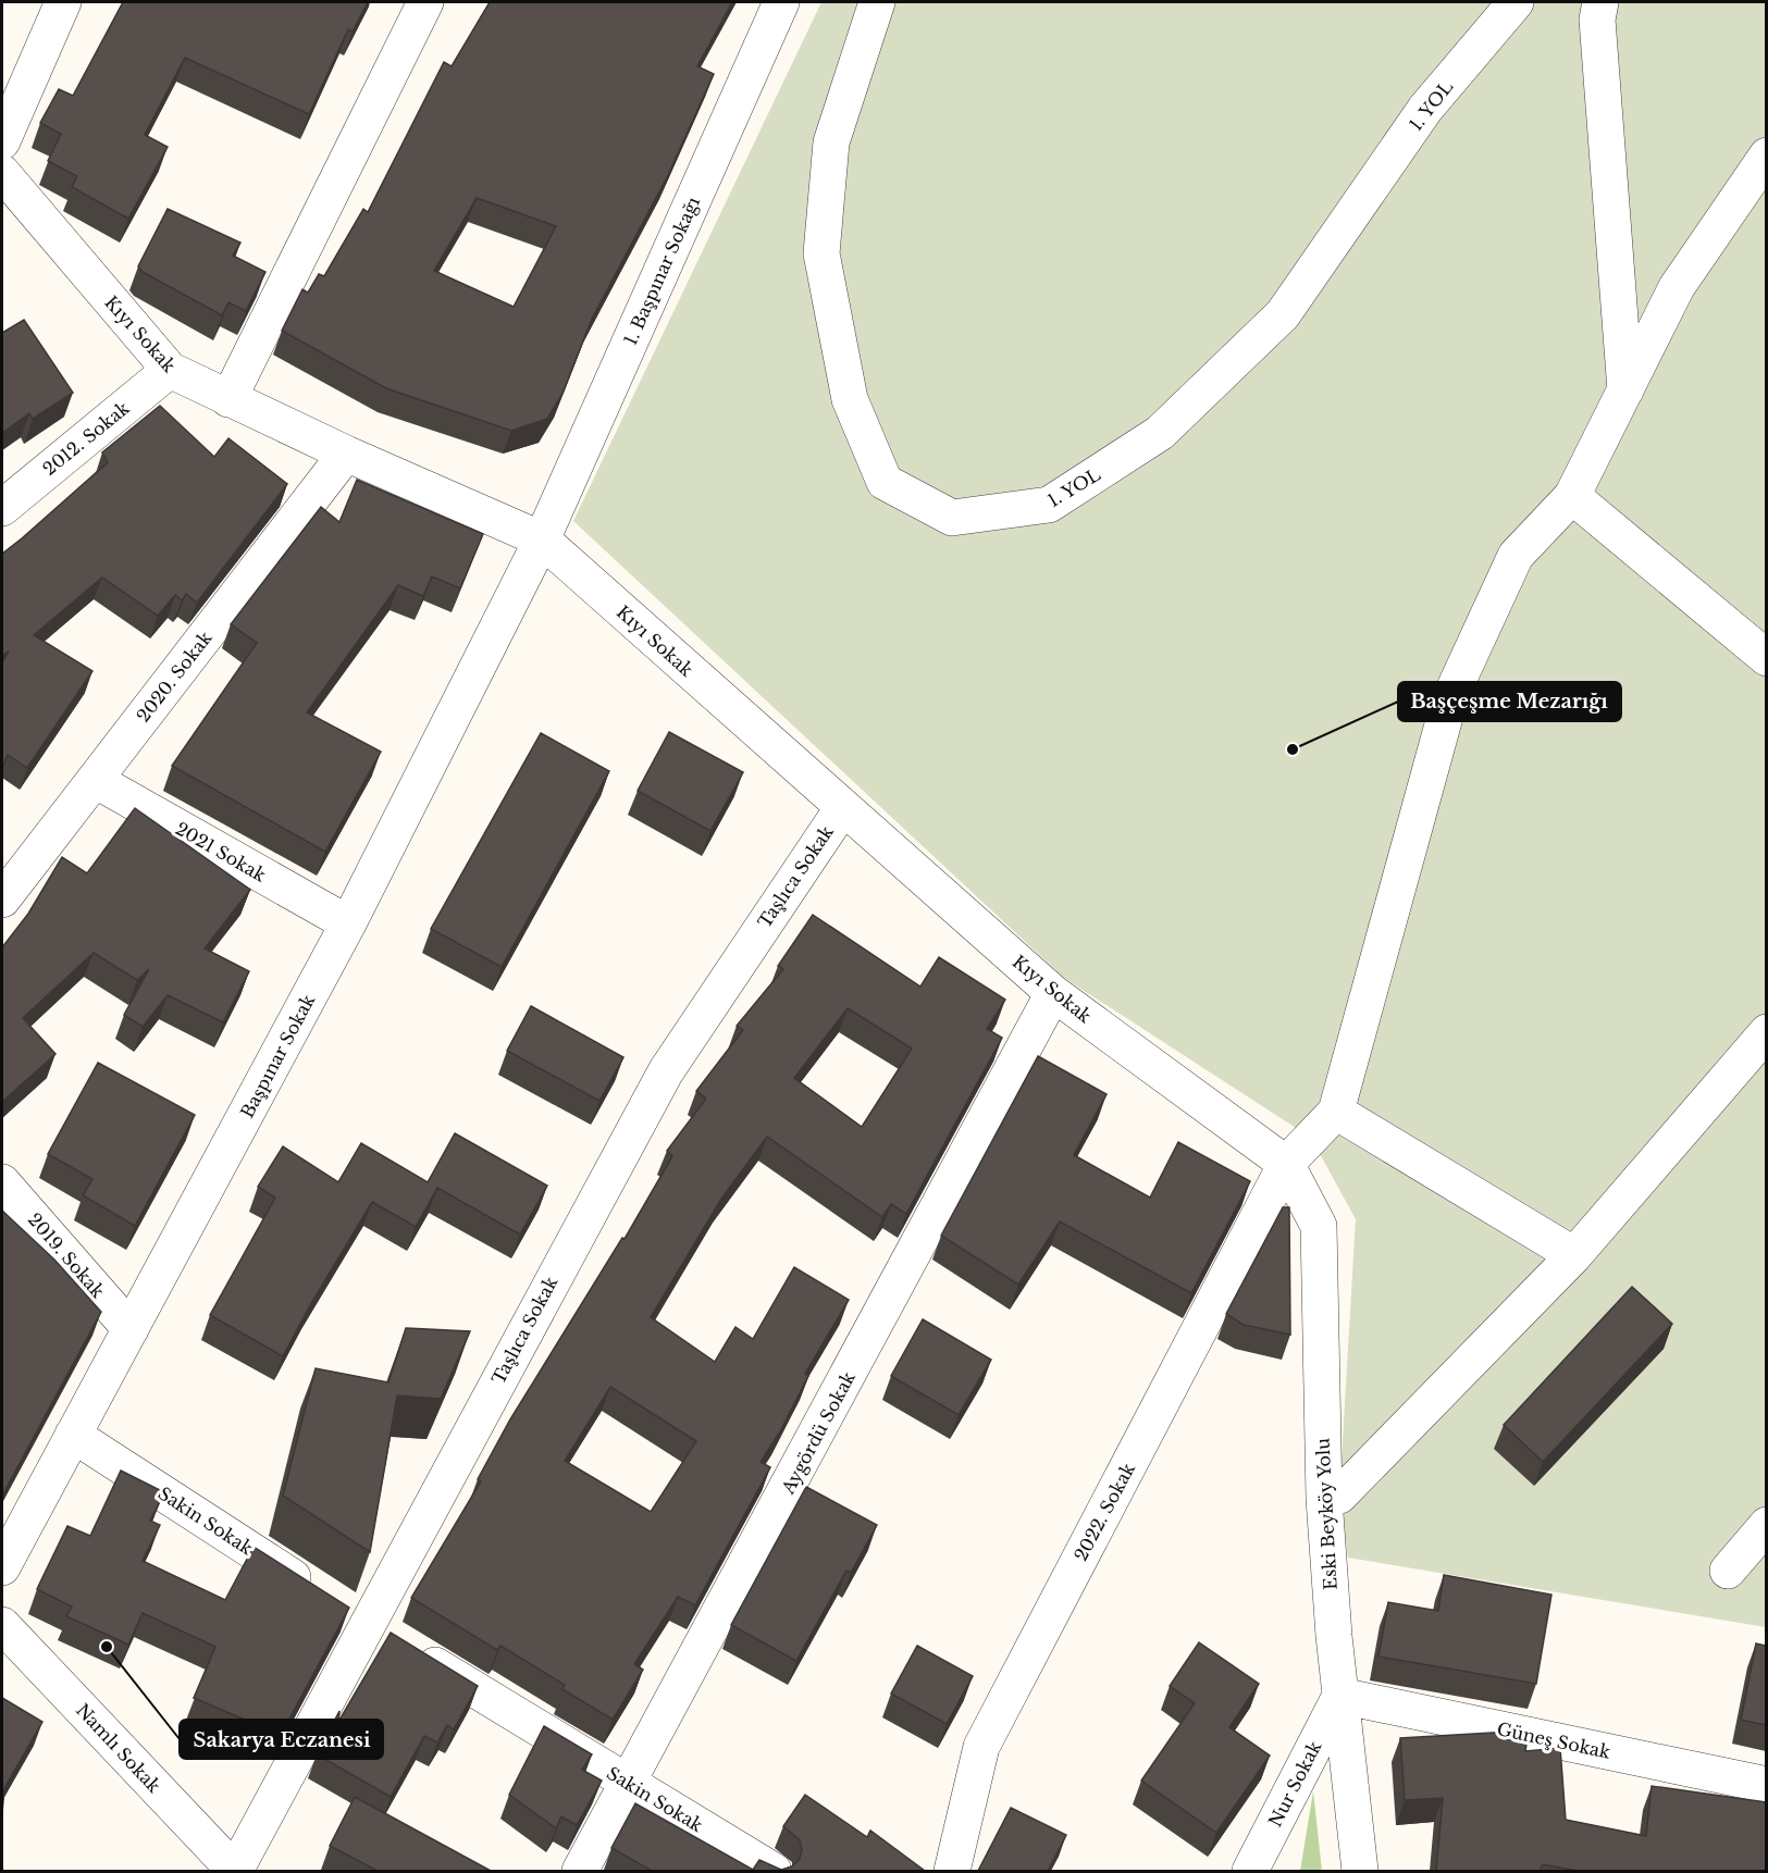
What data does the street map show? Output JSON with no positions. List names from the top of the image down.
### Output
{
  "streets": {
    "street": [
      "1. YOL",
      "1. Başpınar Sokağı",
      "Kıyı Sokak",
      "2012. Sokak",
      "2020. Sokak",
      "2021 Sokak",
      "Taşlıca Sokak",
      "Başpınar Sokak",
      "2019. Sokak",
      "Aygördü Sokak",
      "2022. Sokak",
      "Eski Beyköy Yolu",
      "Sakin Sokak",
      "Güneş Sokak",
      "Namlı Sokak",
      "Nur Sokak"
    ]
  },
  "crossings": [
    ["1. Başpınar Sokağı", "Kıyı Sokak"],
    ["1. Başpınar Sokağı", "Başpınar Sokak"],
    ["Kıyı Sokak", "2012. Sokak"],
    ["Kıyı Sokak", "2020. Sokak"],
    ["Kıyı Sokak", "Taşlıca Sokak"],
    ["Kıyı Sokak", "Başpınar Sokak"],
    ["Kıyı Sokak", "Aygördü Sokak"],
    ["Kıyı Sokak", "2022. Sokak"],
    ["Kıyı Sokak", "Eski Beyköy Yolu"],
    ["2020. Sokak", "2021 Sokak"],
    ["2021 Sokak", "Başpınar Sokak"],
    ["Taşlıca Sokak", "Sakin Sokak"],
    ["Taşlıca Sokak", "Namlı Sokak"],
    ["Başpınar Sokak", "2019. Sokak"],
    ["Başpınar Sokak", "Sakin Sokak"],
    ["Aygördü Sokak", "Sakin Sokak"],
    ["2022. Sokak", "Eski Beyköy Yolu"],
    ["Eski Beyköy Yolu", "Güneş Sokak"],
    ["Eski Beyköy Yolu", "Nur Sokak"],
    ["Güneş Sokak", "Nur Sokak"]
  ],
  "places": ["Başçeşme Mezarığı", "Sakarya Eczanesi"]
}
